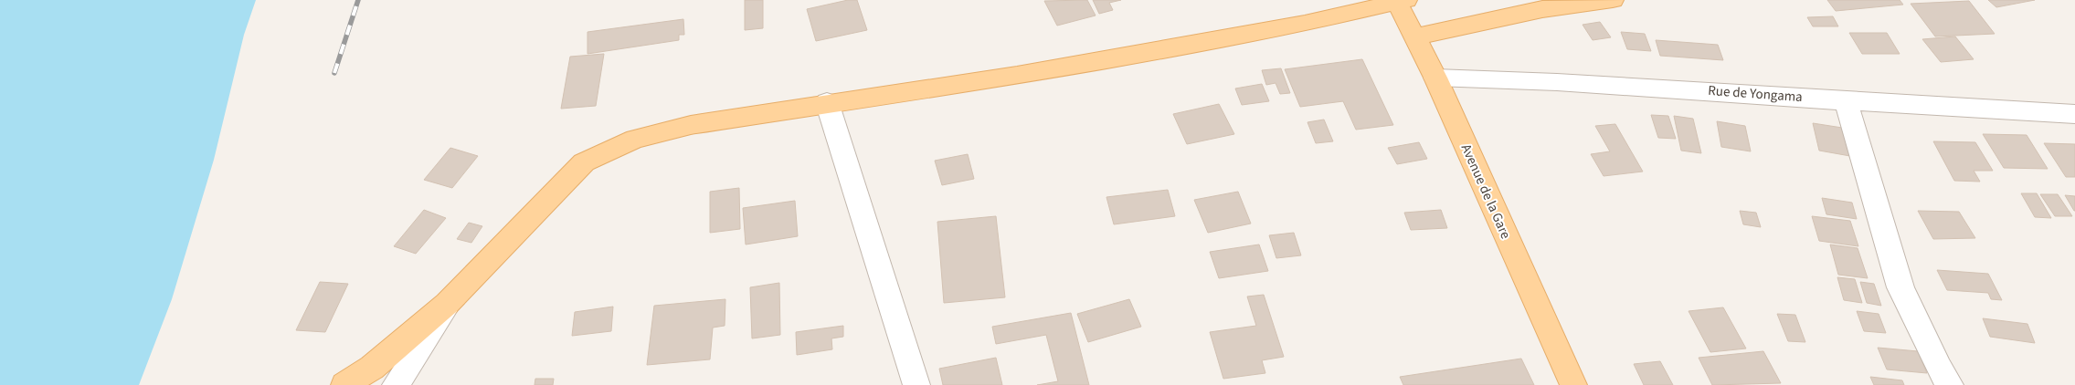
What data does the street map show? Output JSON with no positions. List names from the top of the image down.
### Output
{
  "streets": {
    "main road": ["Avenue de la Gare"],
    "street": ["Rue de Yongama"]
  },
  "crossings": [
    ["Rue de Yongama", "Avenue de la Gare"]
  ]
}
